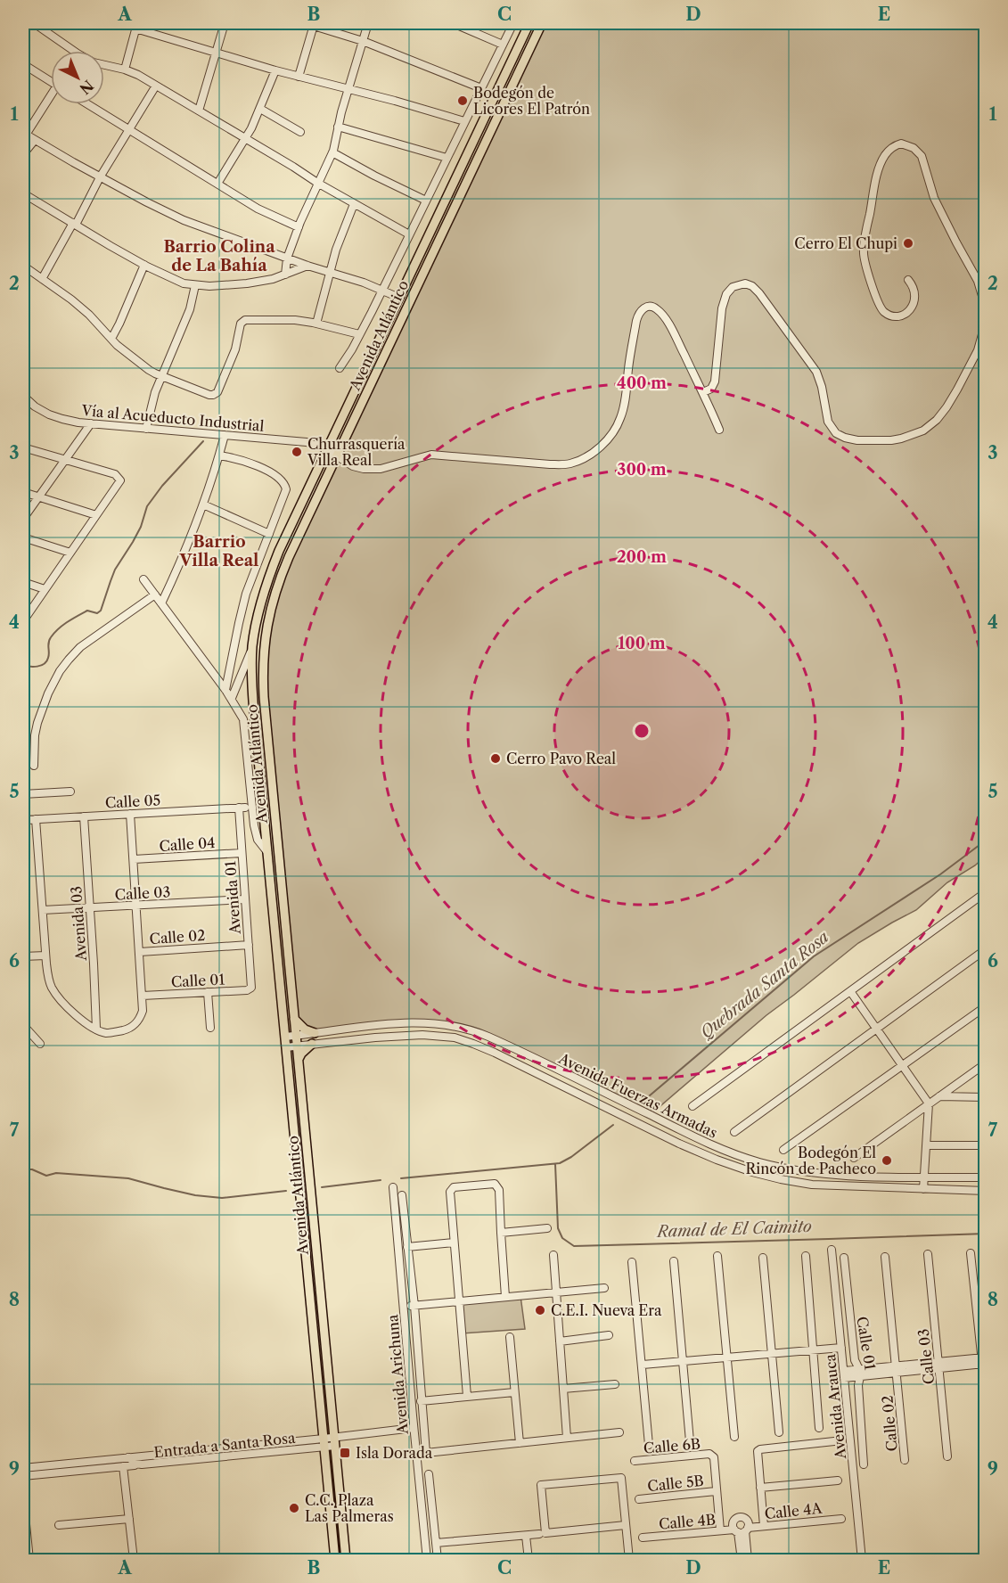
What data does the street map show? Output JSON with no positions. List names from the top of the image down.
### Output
{
  "streets": {
    "main road": ["Avenida Atlántico"],
    "street": [
      "Vía al Acueducto Industrial",
      "Calle 05",
      "Calle 04",
      "Calle 03",
      "Avenida 01",
      "Avenida 03",
      "Calle 02",
      "Calle 01",
      "Avenida Fuerzas Armadas",
      "Avenida Arichuna",
      "Avenida Arauca",
      "Entrada a Santa Rosa",
      "Calle 6B",
      "Calle 5B",
      "Calle 4A",
      "Calle 4B"
    ]
  },
  "crossings": [
    ["Avenida Atlántico", "Vía al Acueducto Industrial"],
    ["Avenida Atlántico", "Avenida Fuerzas Armadas"],
    ["Avenida Atlántico", "Entrada a Santa Rosa"],
    ["Calle 05", "Avenida 01"],
    ["Calle 05", "Avenida 03"],
    ["Calle 04", "Avenida 01"],
    ["Calle 03", "Avenida 01"],
    ["Calle 03", "Avenida 03"],
    ["Avenida 01", "Calle 02"],
    ["Avenida 01", "Calle 01"],
    ["Avenida Arichuna", "Entrada a Santa Rosa"],
    ["Calle 6B", "Calle 5B"],
    ["Calle 4A", "Calle 4B"]
  ],
  "districts": ["Barrio Colina de La Bahía", "Barrio Villa Real"],
  "water": ["Quebrada Santa Rosa", "Ramal de El Caimito"],
  "places": {
    "other": [
      "Bodegón de Licores El Patrón",
      "Cerro El Chupi",
      "Churrasquería Villa Real",
      "Cerro Pavo Real",
      "Bodegón El Rincón de Pacheco",
      "C.E.I. Nueva Era",
      "C.C. Plaza Las Palmeras"
    ],
    "transit": ["Isla Dorada"]
  },
  "north": "bottom right",
  "grid": {
    "columns": [
      "A",
      "B",
      "C",
      "D",
      "E"
    ],
    "rows": [
      "1",
      "2",
      "3",
      "4",
      "5",
      "6",
      "7",
      "8",
      "9"
    ]
  },
  "rings": [
    "400 m",
    "300 m",
    "200 m",
    "100 m"
  ]
}
